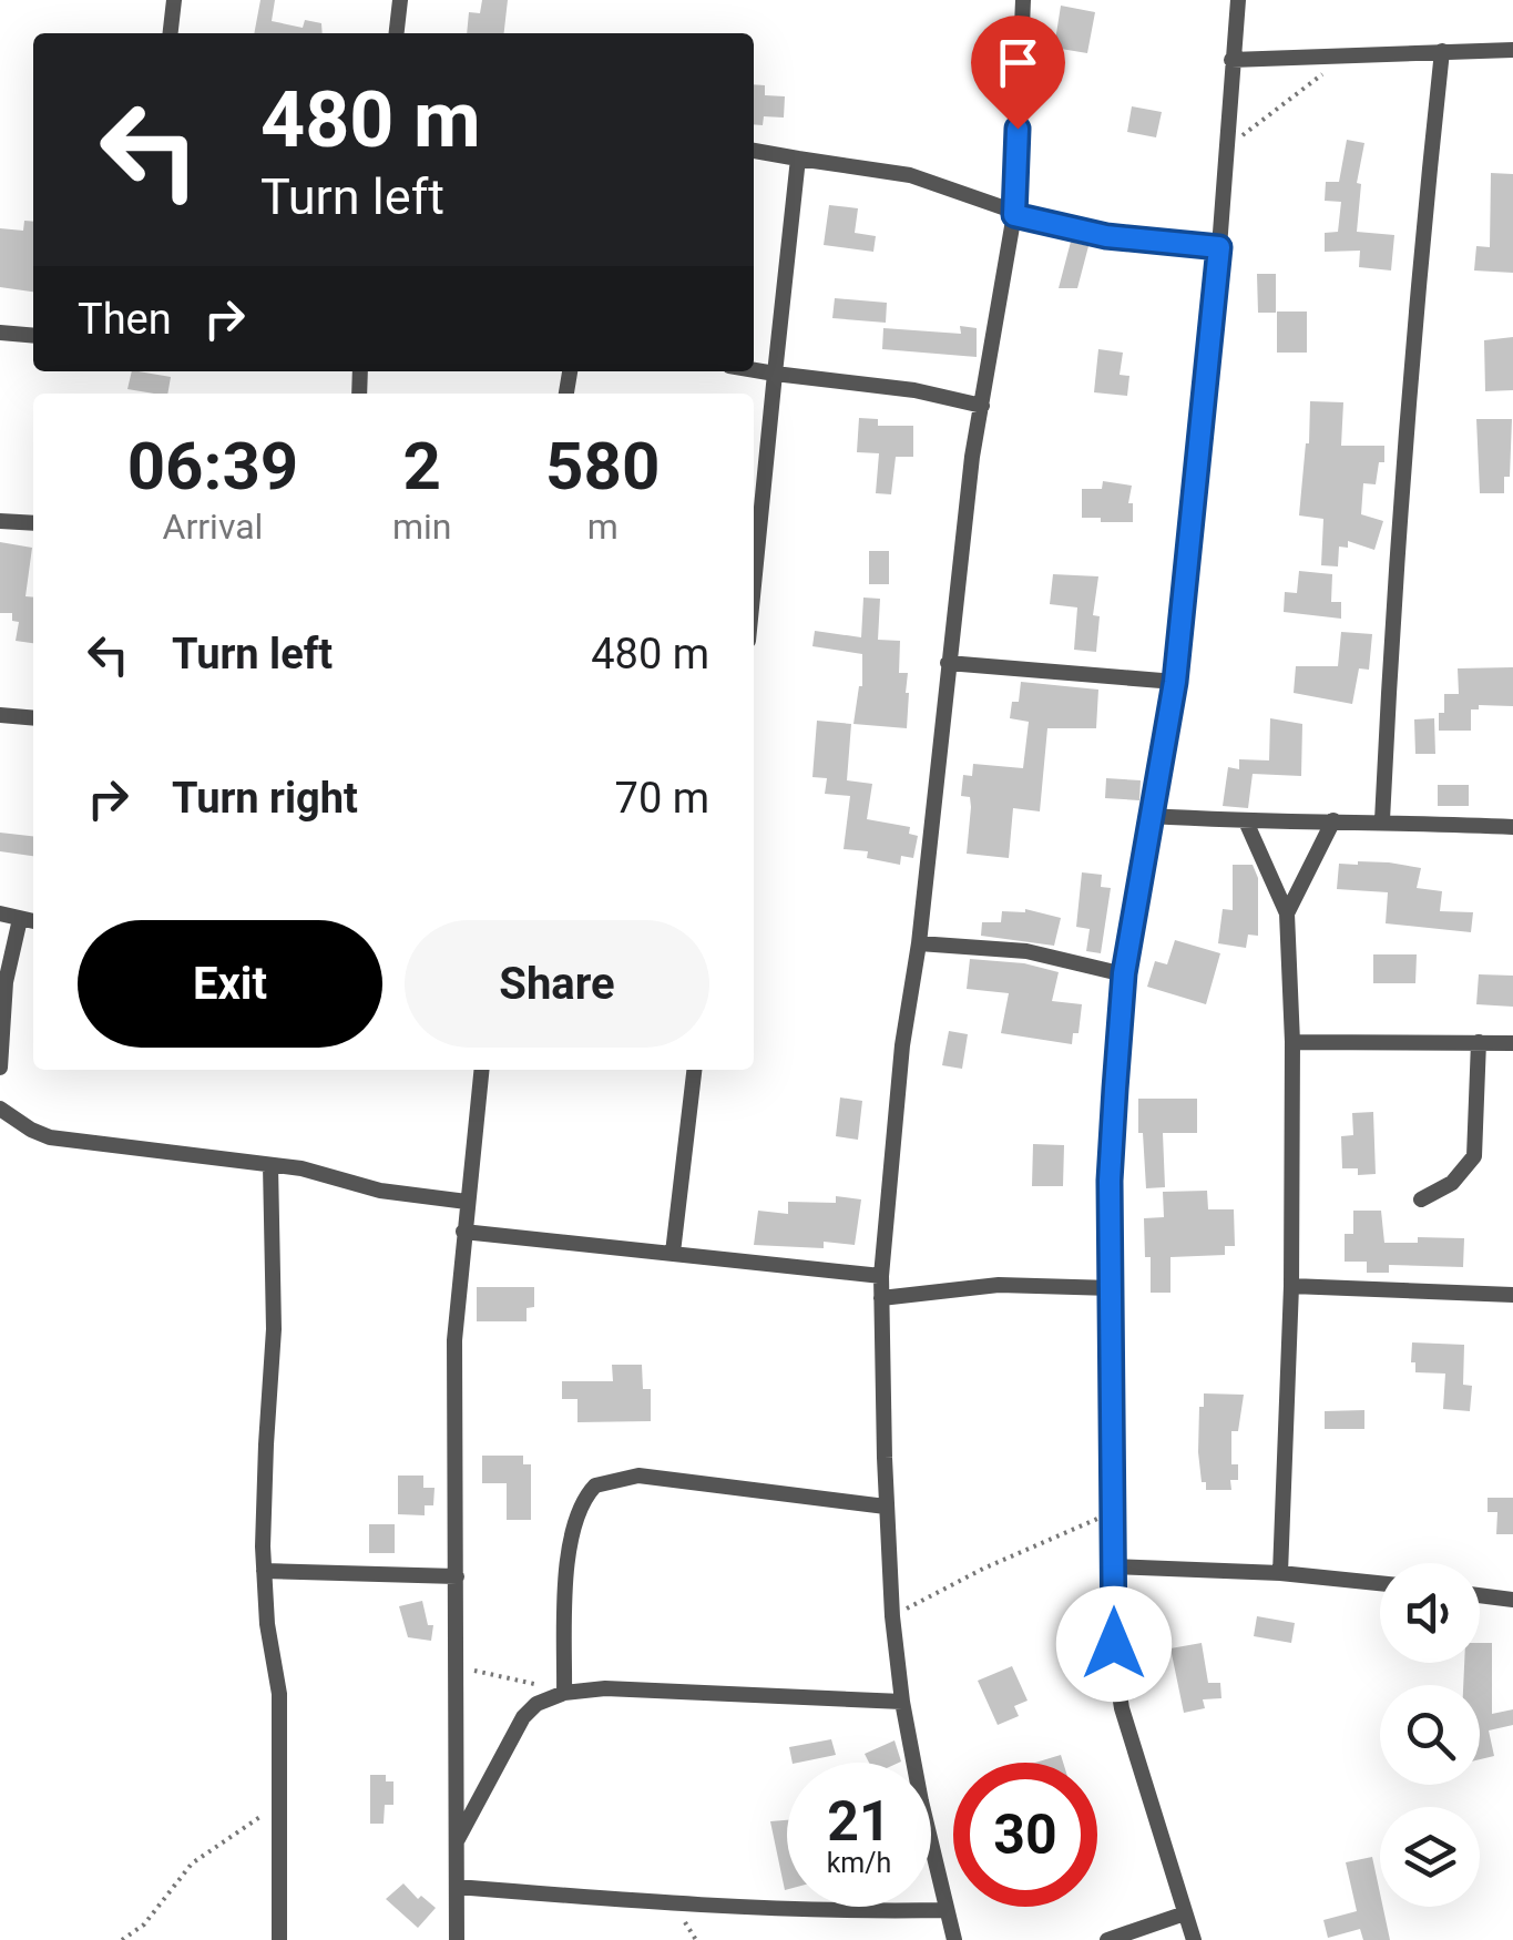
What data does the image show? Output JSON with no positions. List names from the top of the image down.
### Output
{
  "page": {
    "turn": ["480 m", "Turn left"],
    "then": "Then",
    "eta": [
      "06:39",
      "Arrival",
      "2",
      "min",
      "580",
      "m"
    ],
    "list": [
      {
        "name": "Turn left",
        "value": "480 m"
      },
      {
        "name": "Turn right",
        "value": "70 m"
      }
    ],
    "buttons": ["Exit", "Share"],
    "speed": "21 km/h",
    "limit": "30"
  }
}
